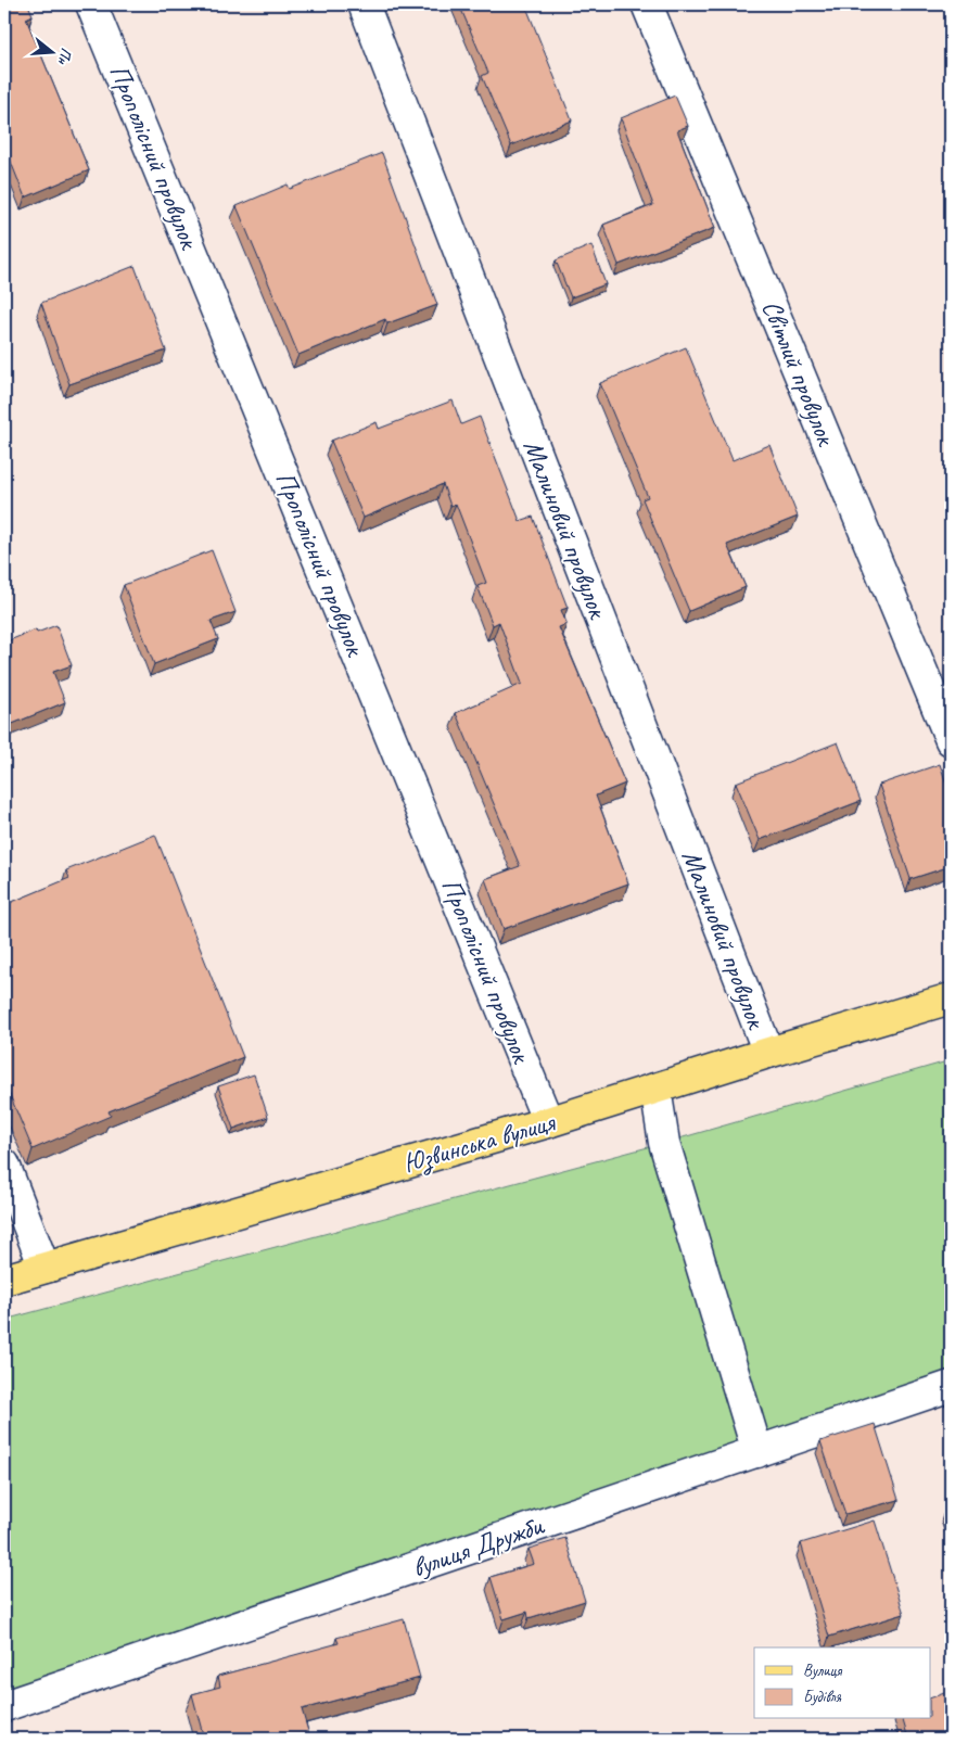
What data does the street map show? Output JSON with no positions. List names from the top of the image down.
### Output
{
  "streets": {
    "main road": ["Юзвинська вулиця"],
    "street": [
      "Прополісний провулок",
      "Світлий провулок",
      "Малиновий провулок",
      "вулиця Дружби"
    ]
  },
  "crossings": [
    ["Прополісний провулок", "Юзвинська вулиця"],
    ["Малиновий провулок", "Юзвинська вулиця"]
  ],
  "legend": ["Вулиця", "Будівля"],
  "north": "right"
}
